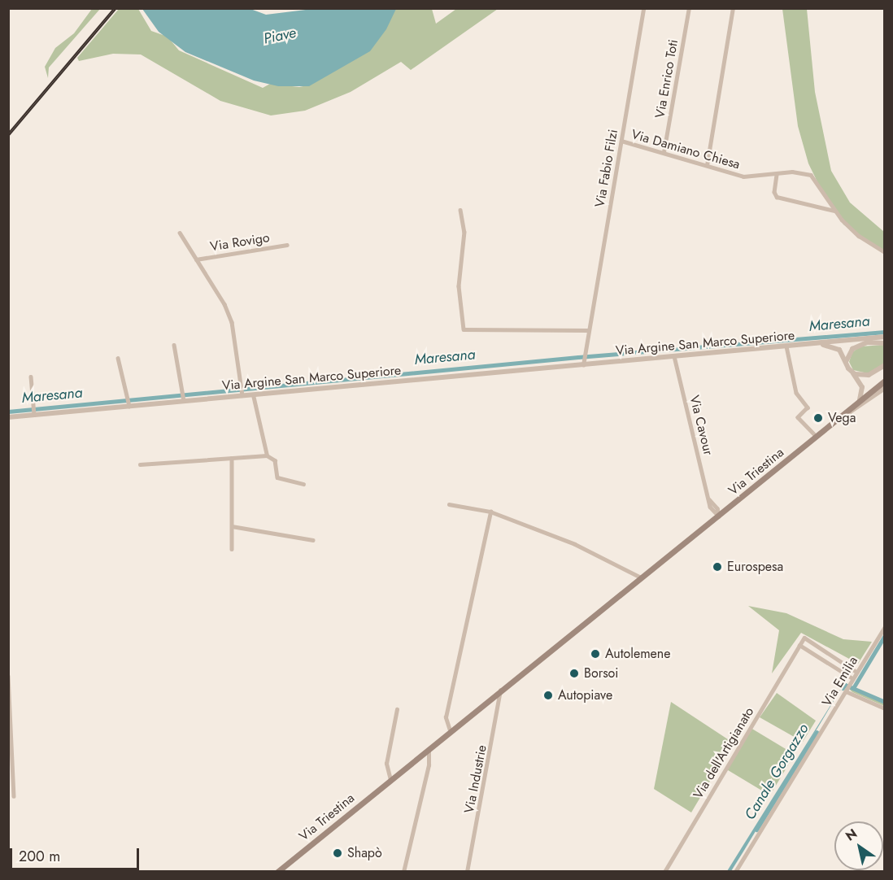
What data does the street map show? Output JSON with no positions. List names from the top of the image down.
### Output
{
  "streets": {
    "main road": ["Via Triestina"],
    "street": [
      "Via Enrico Toti",
      "Via Damiano Chiesa",
      "Via Fabio Filzi",
      "Via Rovigo",
      "Via Argine San Marco Superiore",
      "Via Cavour",
      "Via Emilia",
      "Via dell'Artigianato",
      "Via Industrie"
    ]
  },
  "crossings": [
    ["Via Enrico Toti", "Via Damiano Chiesa"],
    ["Via Damiano Chiesa", "Via Fabio Filzi"],
    ["Via Fabio Filzi", "Via Argine San Marco Superiore"],
    ["Via Rovigo", "Via Argine San Marco Superiore"],
    ["Via Argine San Marco Superiore", "Via Cavour"],
    ["Via Cavour", "Via Triestina"],
    ["Via Triestina", "Via Industrie"]
  ],
  "water": ["Piave", "Maresana", "Canale Gorgazzo"],
  "places": [
    "Vega",
    "Eurospesa",
    "Autolemene",
    "Borsoi",
    "Autopiave",
    "Shapò"
  ],
  "scale_bar": "200 m",
  "north": "top left"
}
